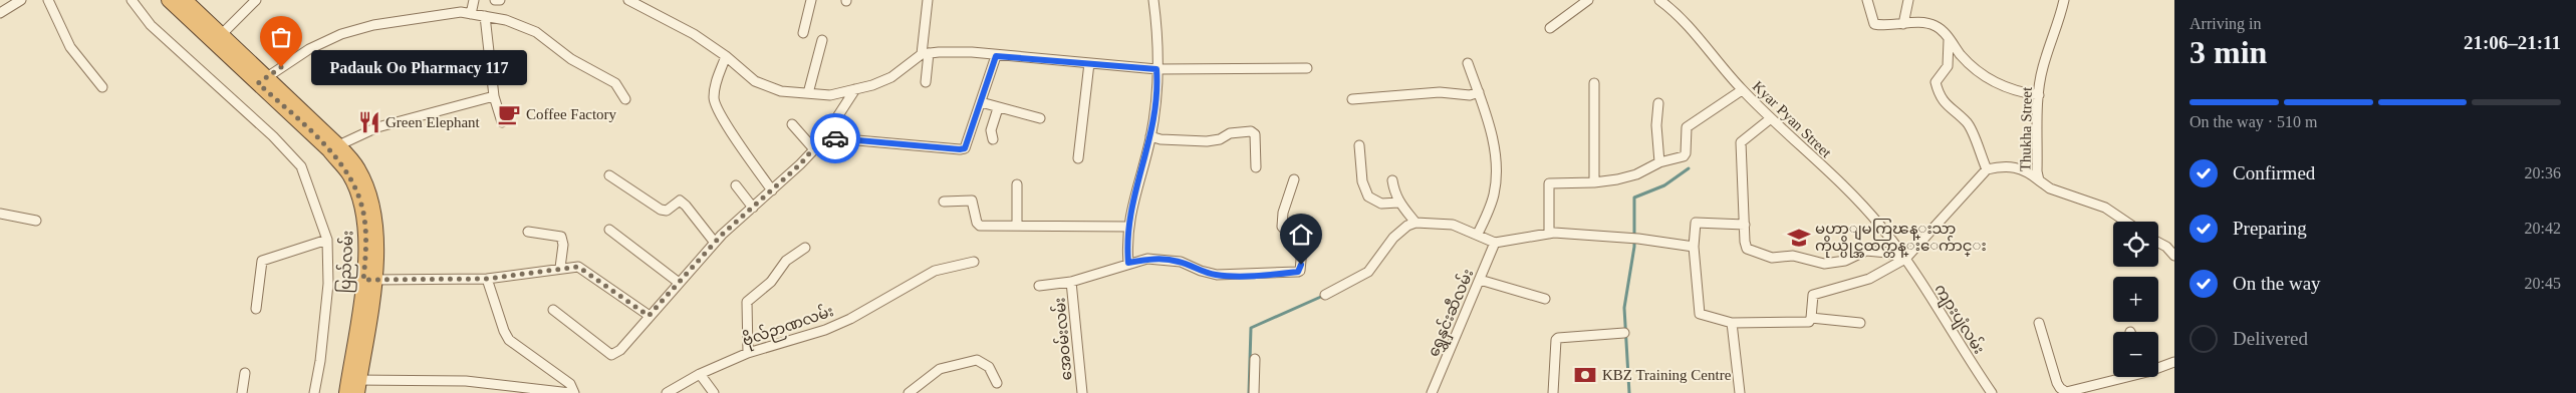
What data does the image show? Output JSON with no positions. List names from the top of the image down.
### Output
{
  "streets": {
    "highway": ["ပြည်လမ်း"],
    "street": [
      "Kyar Pyan Street",
      "Thukha Street",
      "ရွှေနှင်းဆီလမ်း",
      "ကျားပျံလမ်း",
      "ဗိုလ်ဉာဏလမ်း",
      "အေဝမ်းလမ်း"
    ]
  },
  "crossings": [
    ["Kyar Pyan Street", "ကျားပျံလမ်း"]
  ],
  "places": {
    "other": ["Padauk Oo Pharmacy 117"],
    "cafe": ["Coffee Factory"],
    "restaurant": ["Green Elephant"],
    "school or university": ["မဟာျမကြၽန္းသာ ကိုယ္ပိုင္အထက္တန္းေက်ာင္း"],
    "bank": ["KBZ Training Centre"]
  },
  "page": {
    "heading": ["3 min", "Arriving in", "21:06–21:11"],
    "bubble": "Padauk Oo Pharmacy 117",
    "bar": "On the way · 510 m",
    "list": [
      ["Confirmed", "20:36"],
      ["Preparing", "20:42"],
      ["On the way", "20:45"],
      "Delivered"
    ],
    "map_buttons": ["+", "−"]
  }
}
